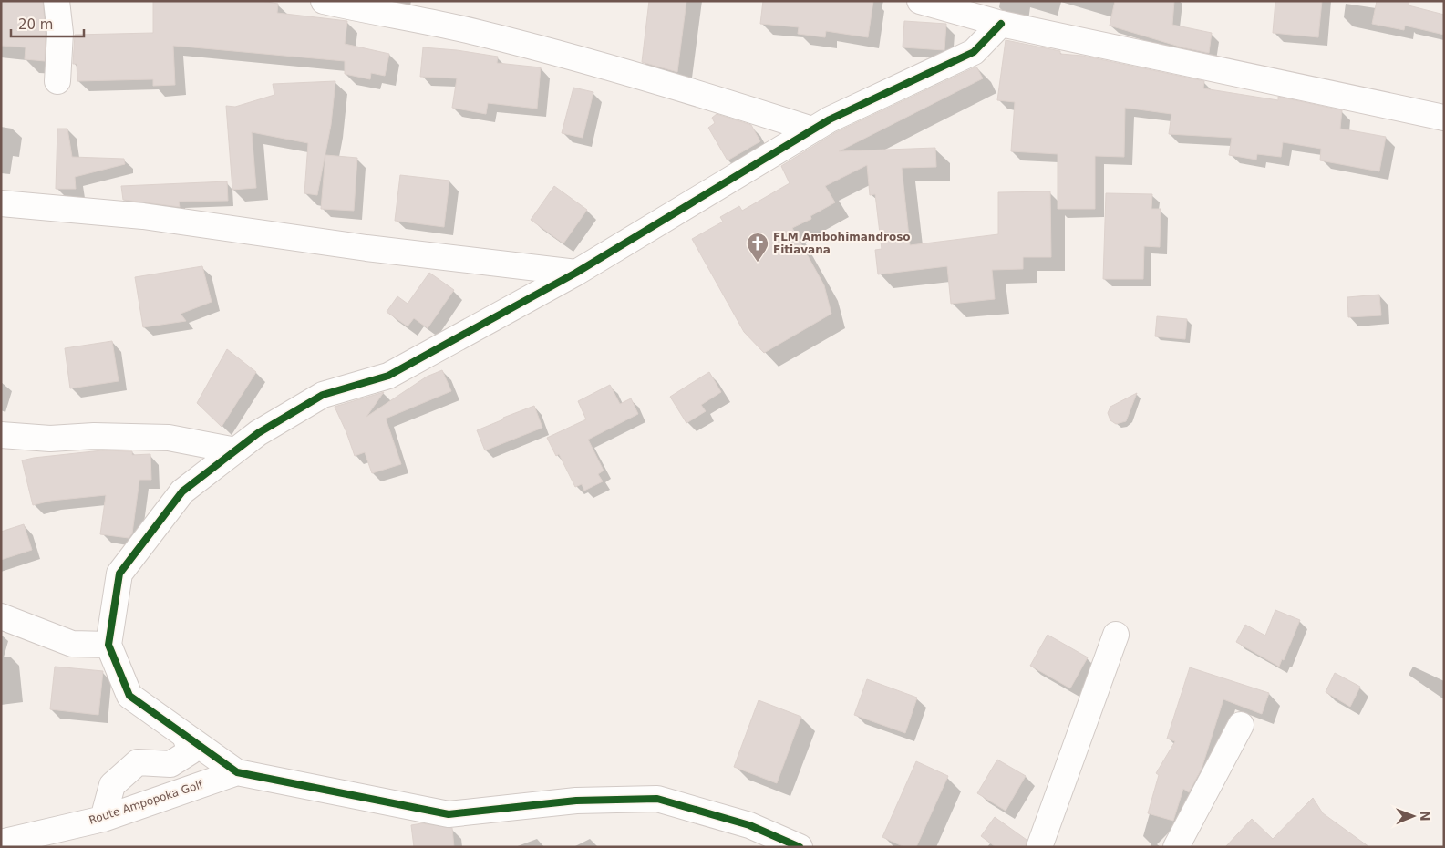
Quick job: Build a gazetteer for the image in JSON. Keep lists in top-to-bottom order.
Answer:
{
  "streets": {
    "street": ["Route Ampopoka Golf"]
  },
  "places": {
    "church": ["FLM Ambohimandroso Fitiavana"]
  },
  "scale_bar": "20 m",
  "north": "right"
}
